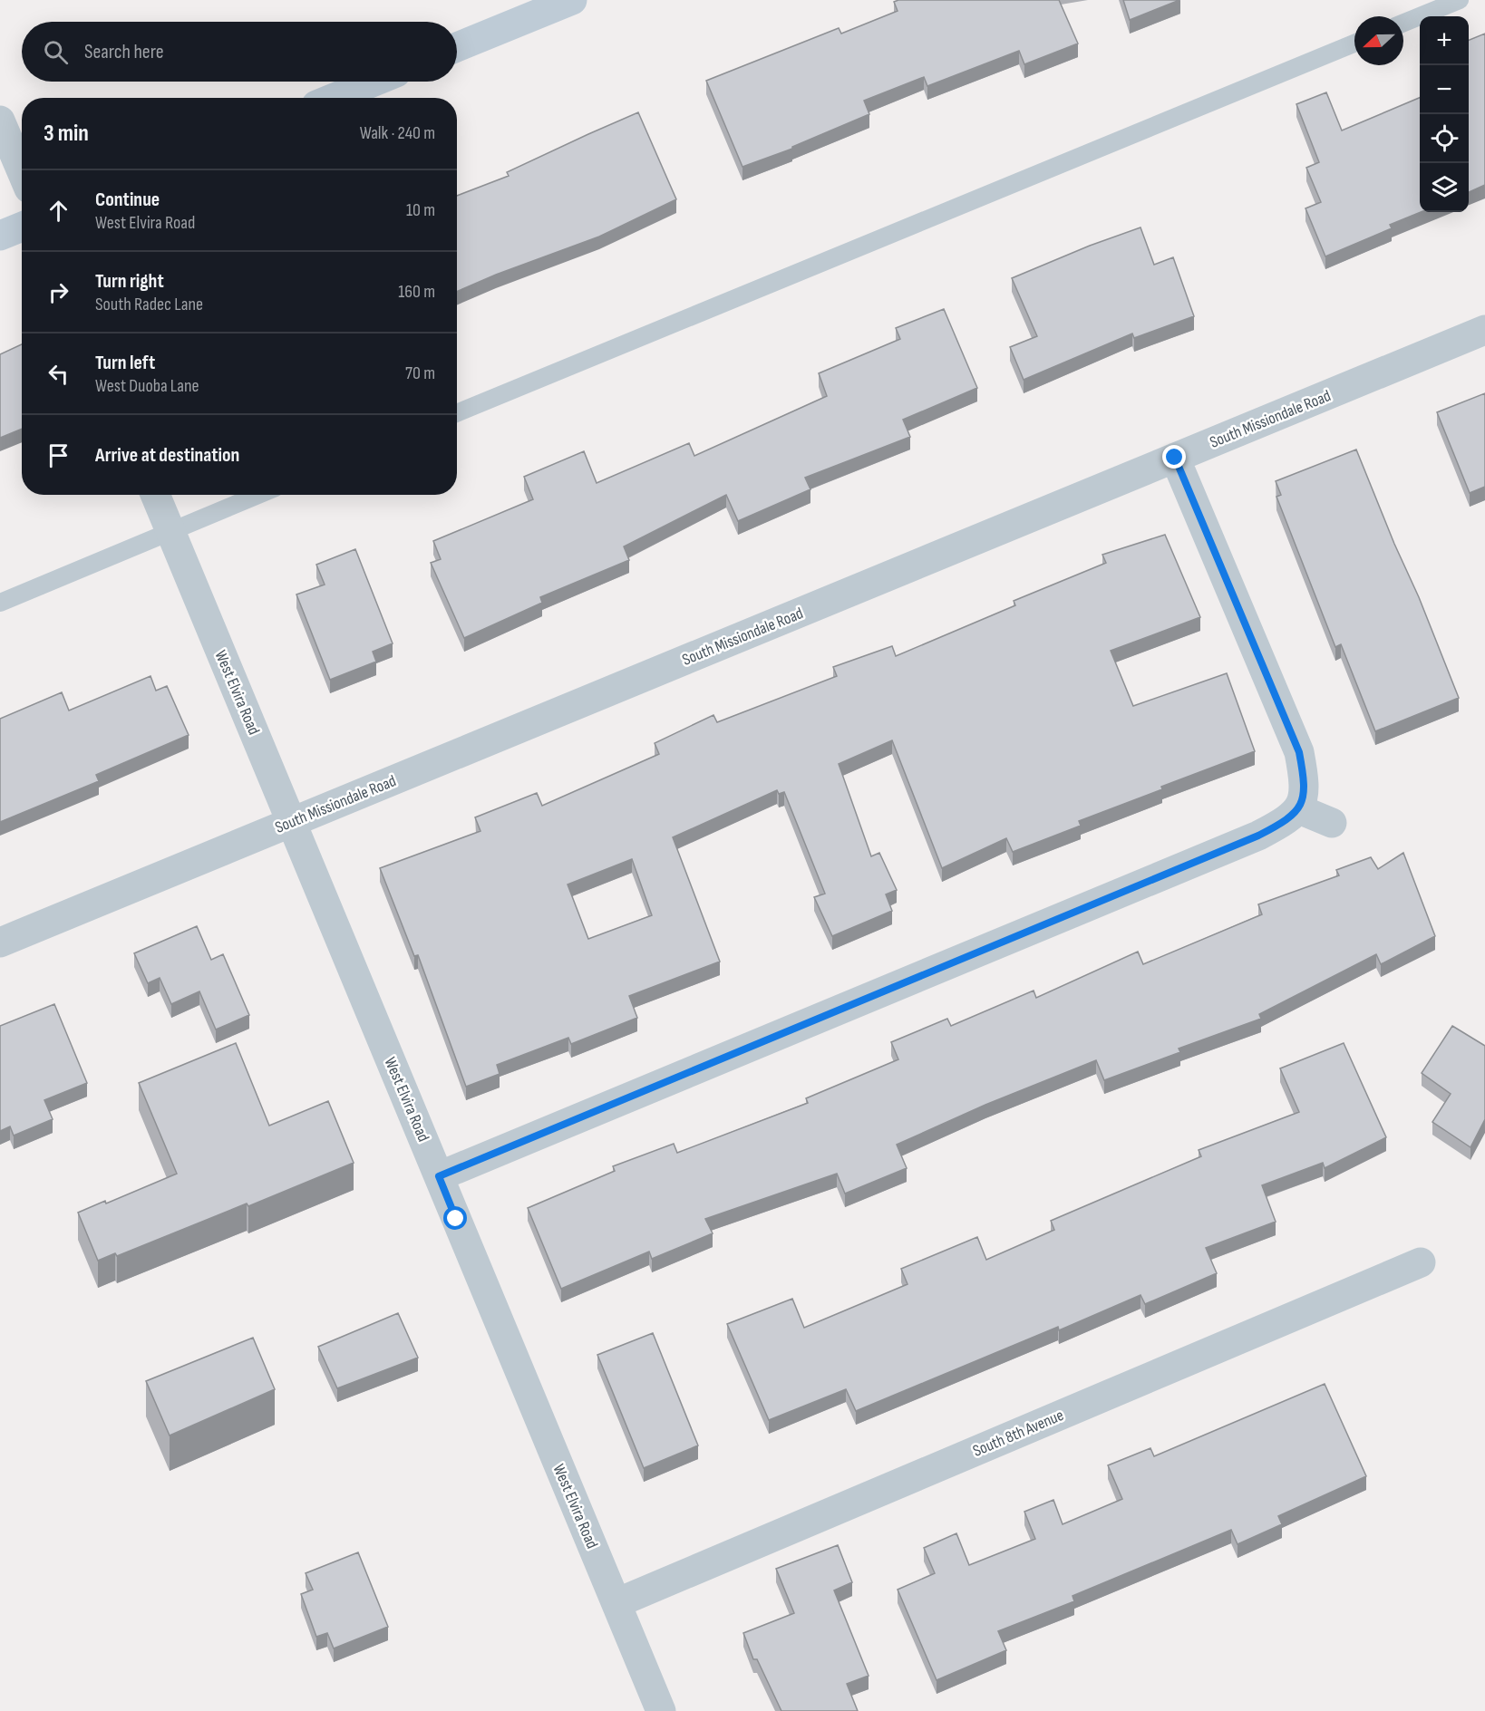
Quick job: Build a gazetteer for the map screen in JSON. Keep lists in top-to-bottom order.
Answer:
{
  "streets": {
    "street": ["South Missiondale Road", "West Elvira Road", "South 8th Avenue"]
  },
  "crossings": [
    ["South Missiondale Road", "West Elvira Road"],
    ["West Elvira Road", "South 8th Avenue"]
  ],
  "north": "left",
  "page": {
    "map_buttons": ["+", "−"],
    "search": "Search here",
    "heading": ["3 min", "Walk · 240 m"],
    "list": [
      ["Continue", "West Elvira Road", "10 m"],
      ["Turn right", "South Radec Lane", "160 m"],
      ["Turn left", "West Duoba Lane", "70 m"],
      "Arrive at destination"
    ]
  }
}
